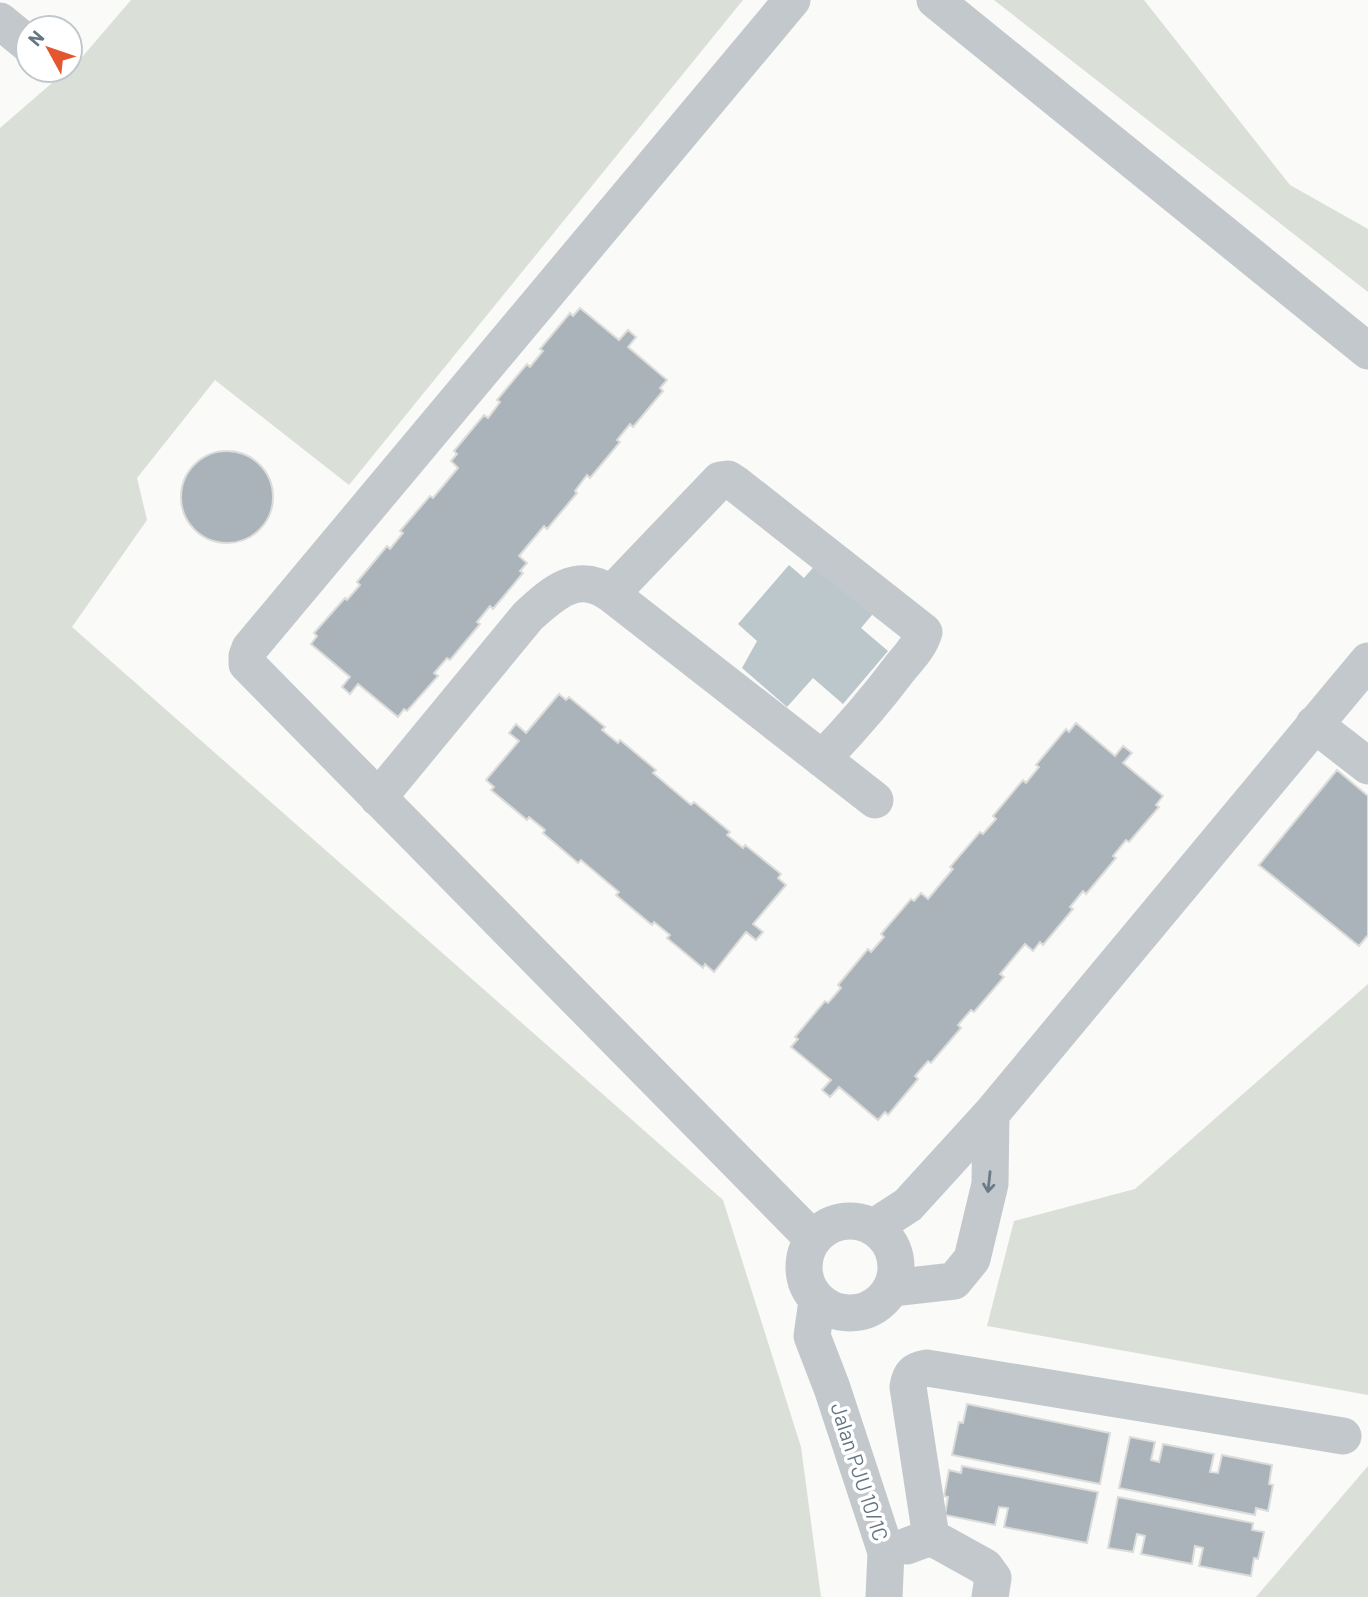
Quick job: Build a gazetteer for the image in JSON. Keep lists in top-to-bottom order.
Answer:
{
  "streets": {
    "street": ["Jalan PJU 10/1C"]
  },
  "north": "top left"
}
